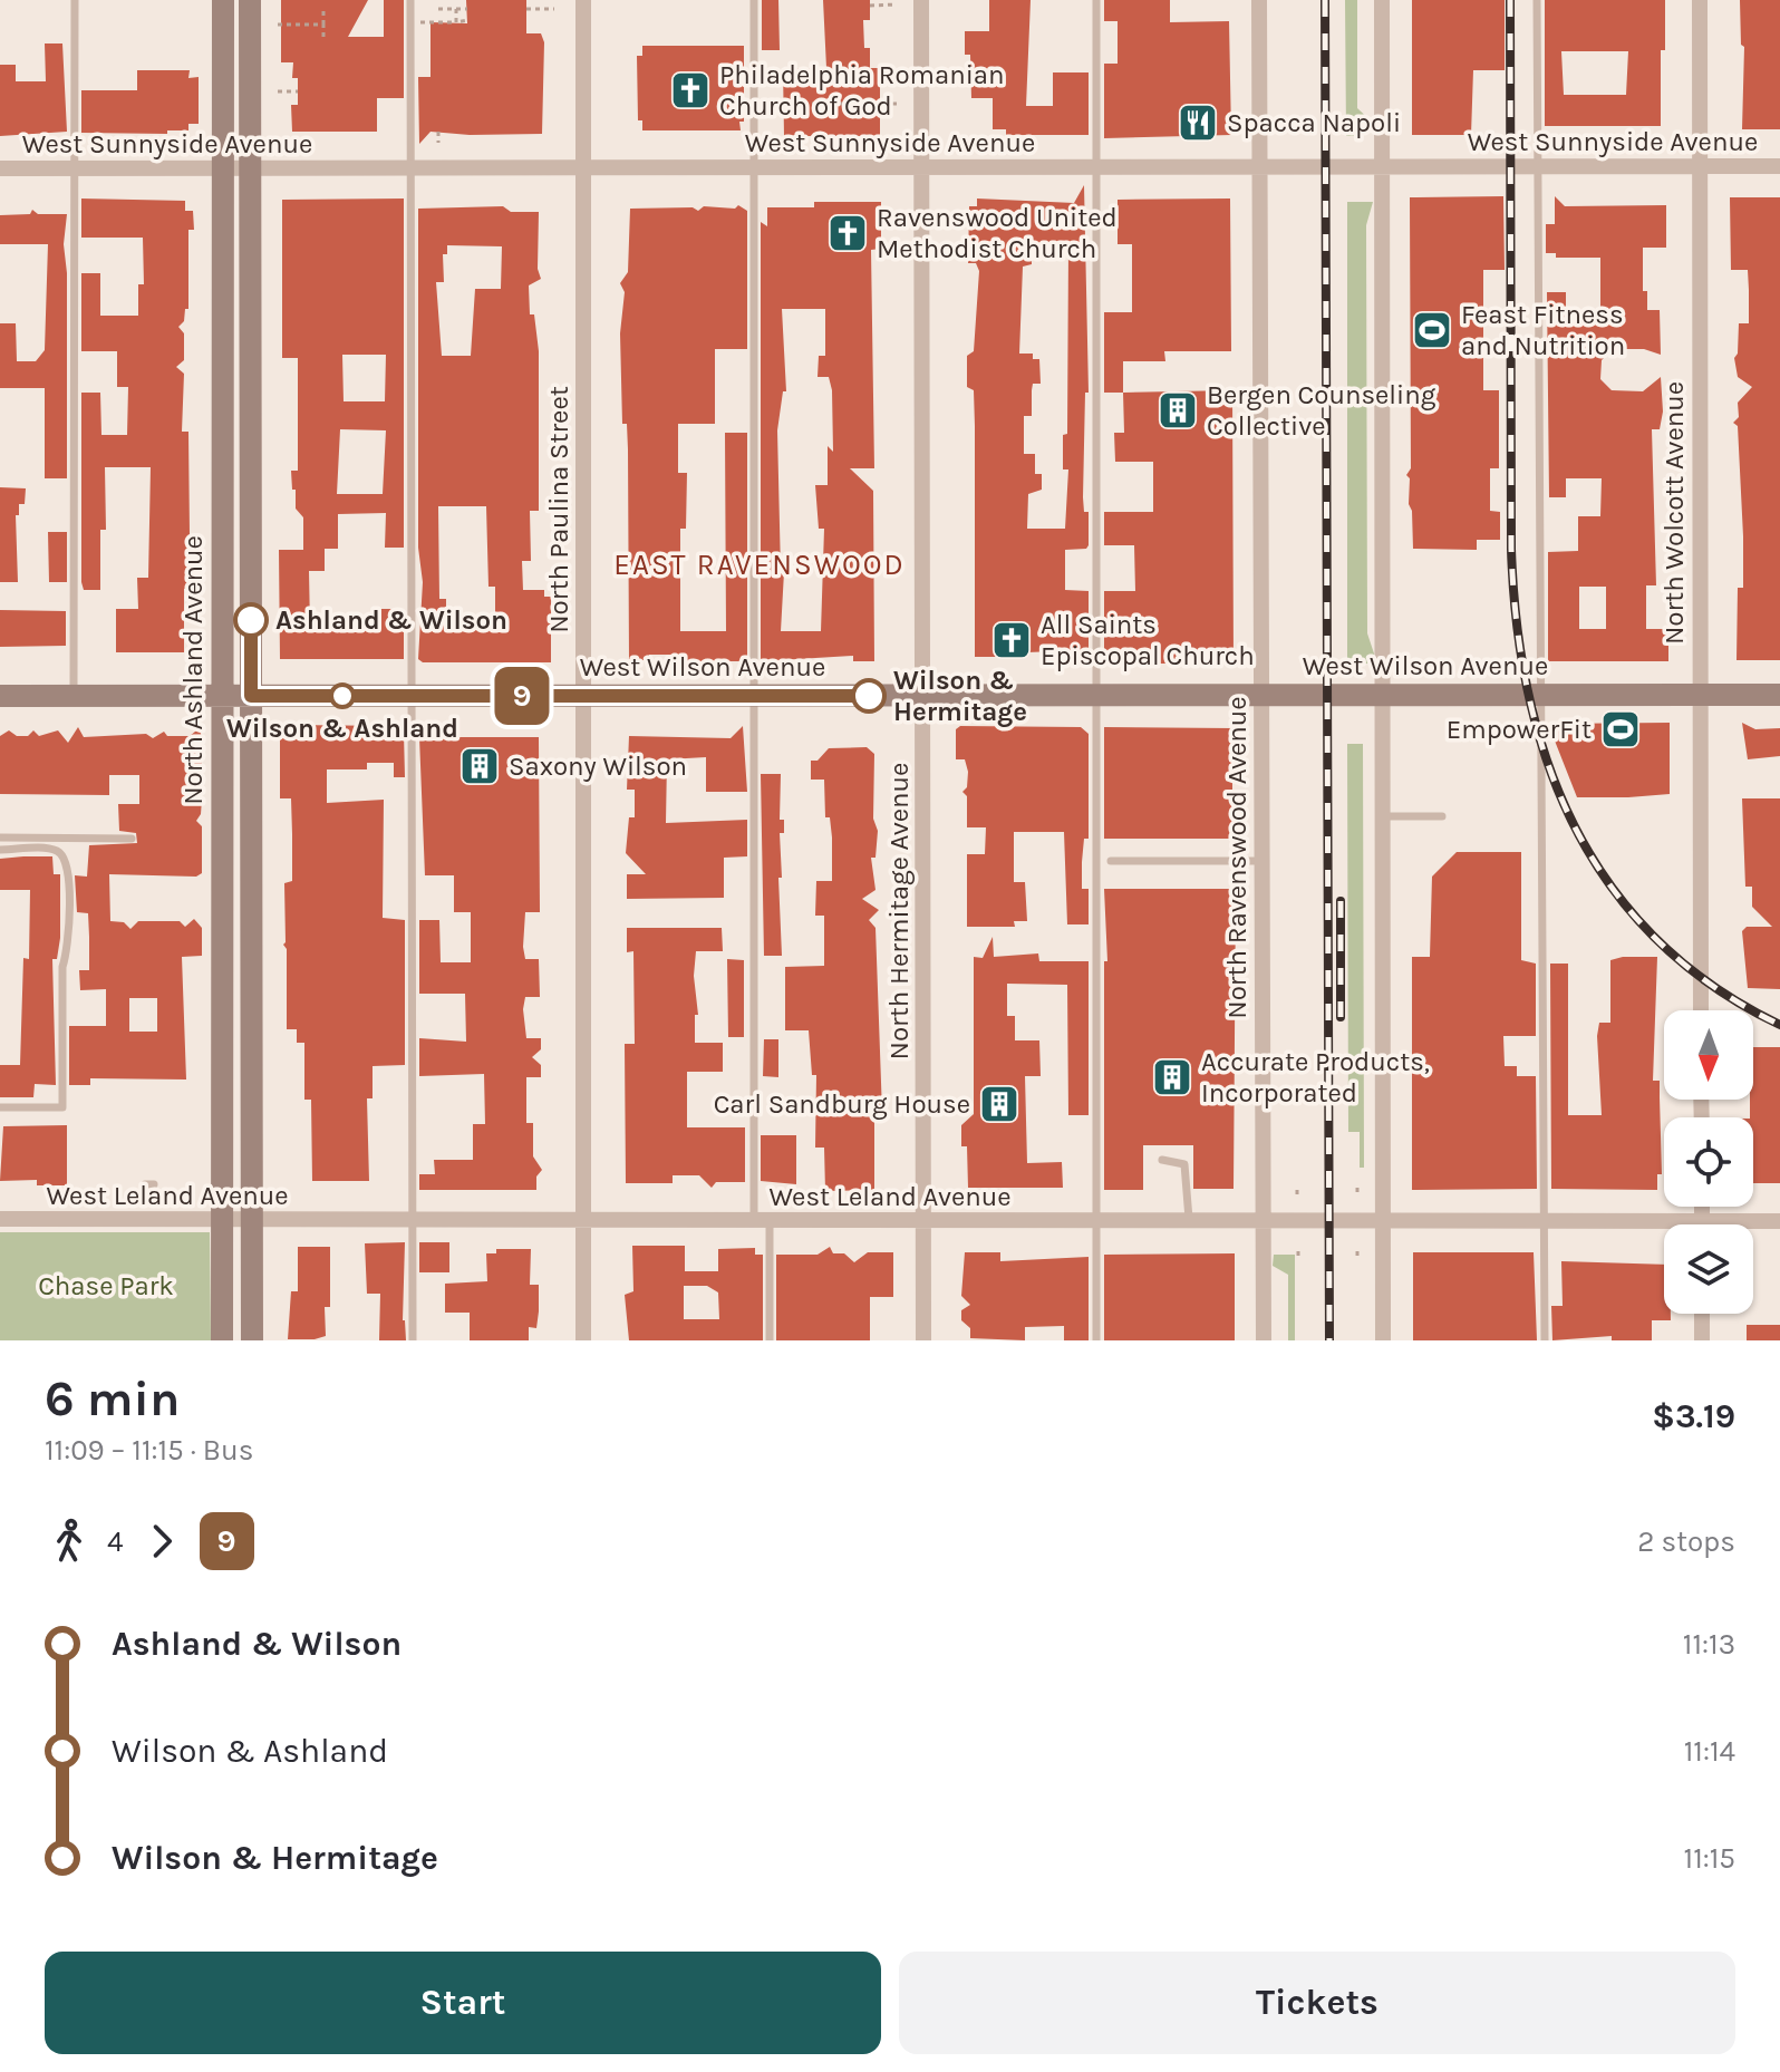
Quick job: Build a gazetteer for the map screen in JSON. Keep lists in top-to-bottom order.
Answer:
{
  "streets": {
    "main road": ["West Wilson Avenue", "North Ashland Avenue"],
    "street": [
      "West Sunnyside Avenue",
      "North Paulina Street",
      "North Wolcott Avenue",
      "North Ravenswood Avenue",
      "North Hermitage Avenue",
      "West Leland Avenue"
    ]
  },
  "crossings": [
    ["West Sunnyside Avenue", "North Paulina Street"],
    ["West Sunnyside Avenue", "North Wolcott Avenue"],
    ["West Sunnyside Avenue", "North Ashland Avenue"],
    ["West Sunnyside Avenue", "North Ravenswood Avenue"],
    ["West Sunnyside Avenue", "North Hermitage Avenue"],
    ["North Paulina Street", "West Wilson Avenue"],
    ["North Paulina Street", "West Leland Avenue"],
    ["North Wolcott Avenue", "West Wilson Avenue"],
    ["West Wilson Avenue", "North Ashland Avenue"],
    ["West Wilson Avenue", "North Ravenswood Avenue"],
    ["West Wilson Avenue", "North Hermitage Avenue"],
    ["North Ashland Avenue", "West Leland Avenue"],
    ["North Ravenswood Avenue", "West Leland Avenue"],
    ["North Hermitage Avenue", "West Leland Avenue"]
  ],
  "districts": ["EAST RAVENSWOOD"],
  "parks": ["Chase Park"],
  "places": {
    "church": ["Philadelphia Romanian Church of God", "Ravenswood United Methodist Church", "All Saints Episcopal Church"],
    "restaurant": ["Spacca Napoli"],
    "sports": ["Feast Fitness and Nutrition", "EmpowerFit"],
    "building": [
      "Bergen Counseling Collective",
      "Saxony Wilson",
      "Accurate Products, Incorporated",
      "Carl Sandburg House"
    ],
    "other": ["Ashland & Wilson", "Wilson & Ashland", "Wilson & Hermitage"]
  },
  "lines": ["bus line 9"],
  "north": "bottom",
  "page": {
    "on_map": "9",
    "heading": ["6 min", "11:09 – 11:15 · Bus", "$3.19"],
    "legs": ["4", "9", "2 stops"],
    "list": [
      {
        "name": "Ashland & Wilson",
        "value": "11:13"
      },
      {
        "name": "Wilson & Ashland",
        "value": "11:14"
      },
      {
        "name": "Wilson & Hermitage",
        "value": "11:15"
      }
    ],
    "buttons": ["Start", "Tickets"]
  }
}
